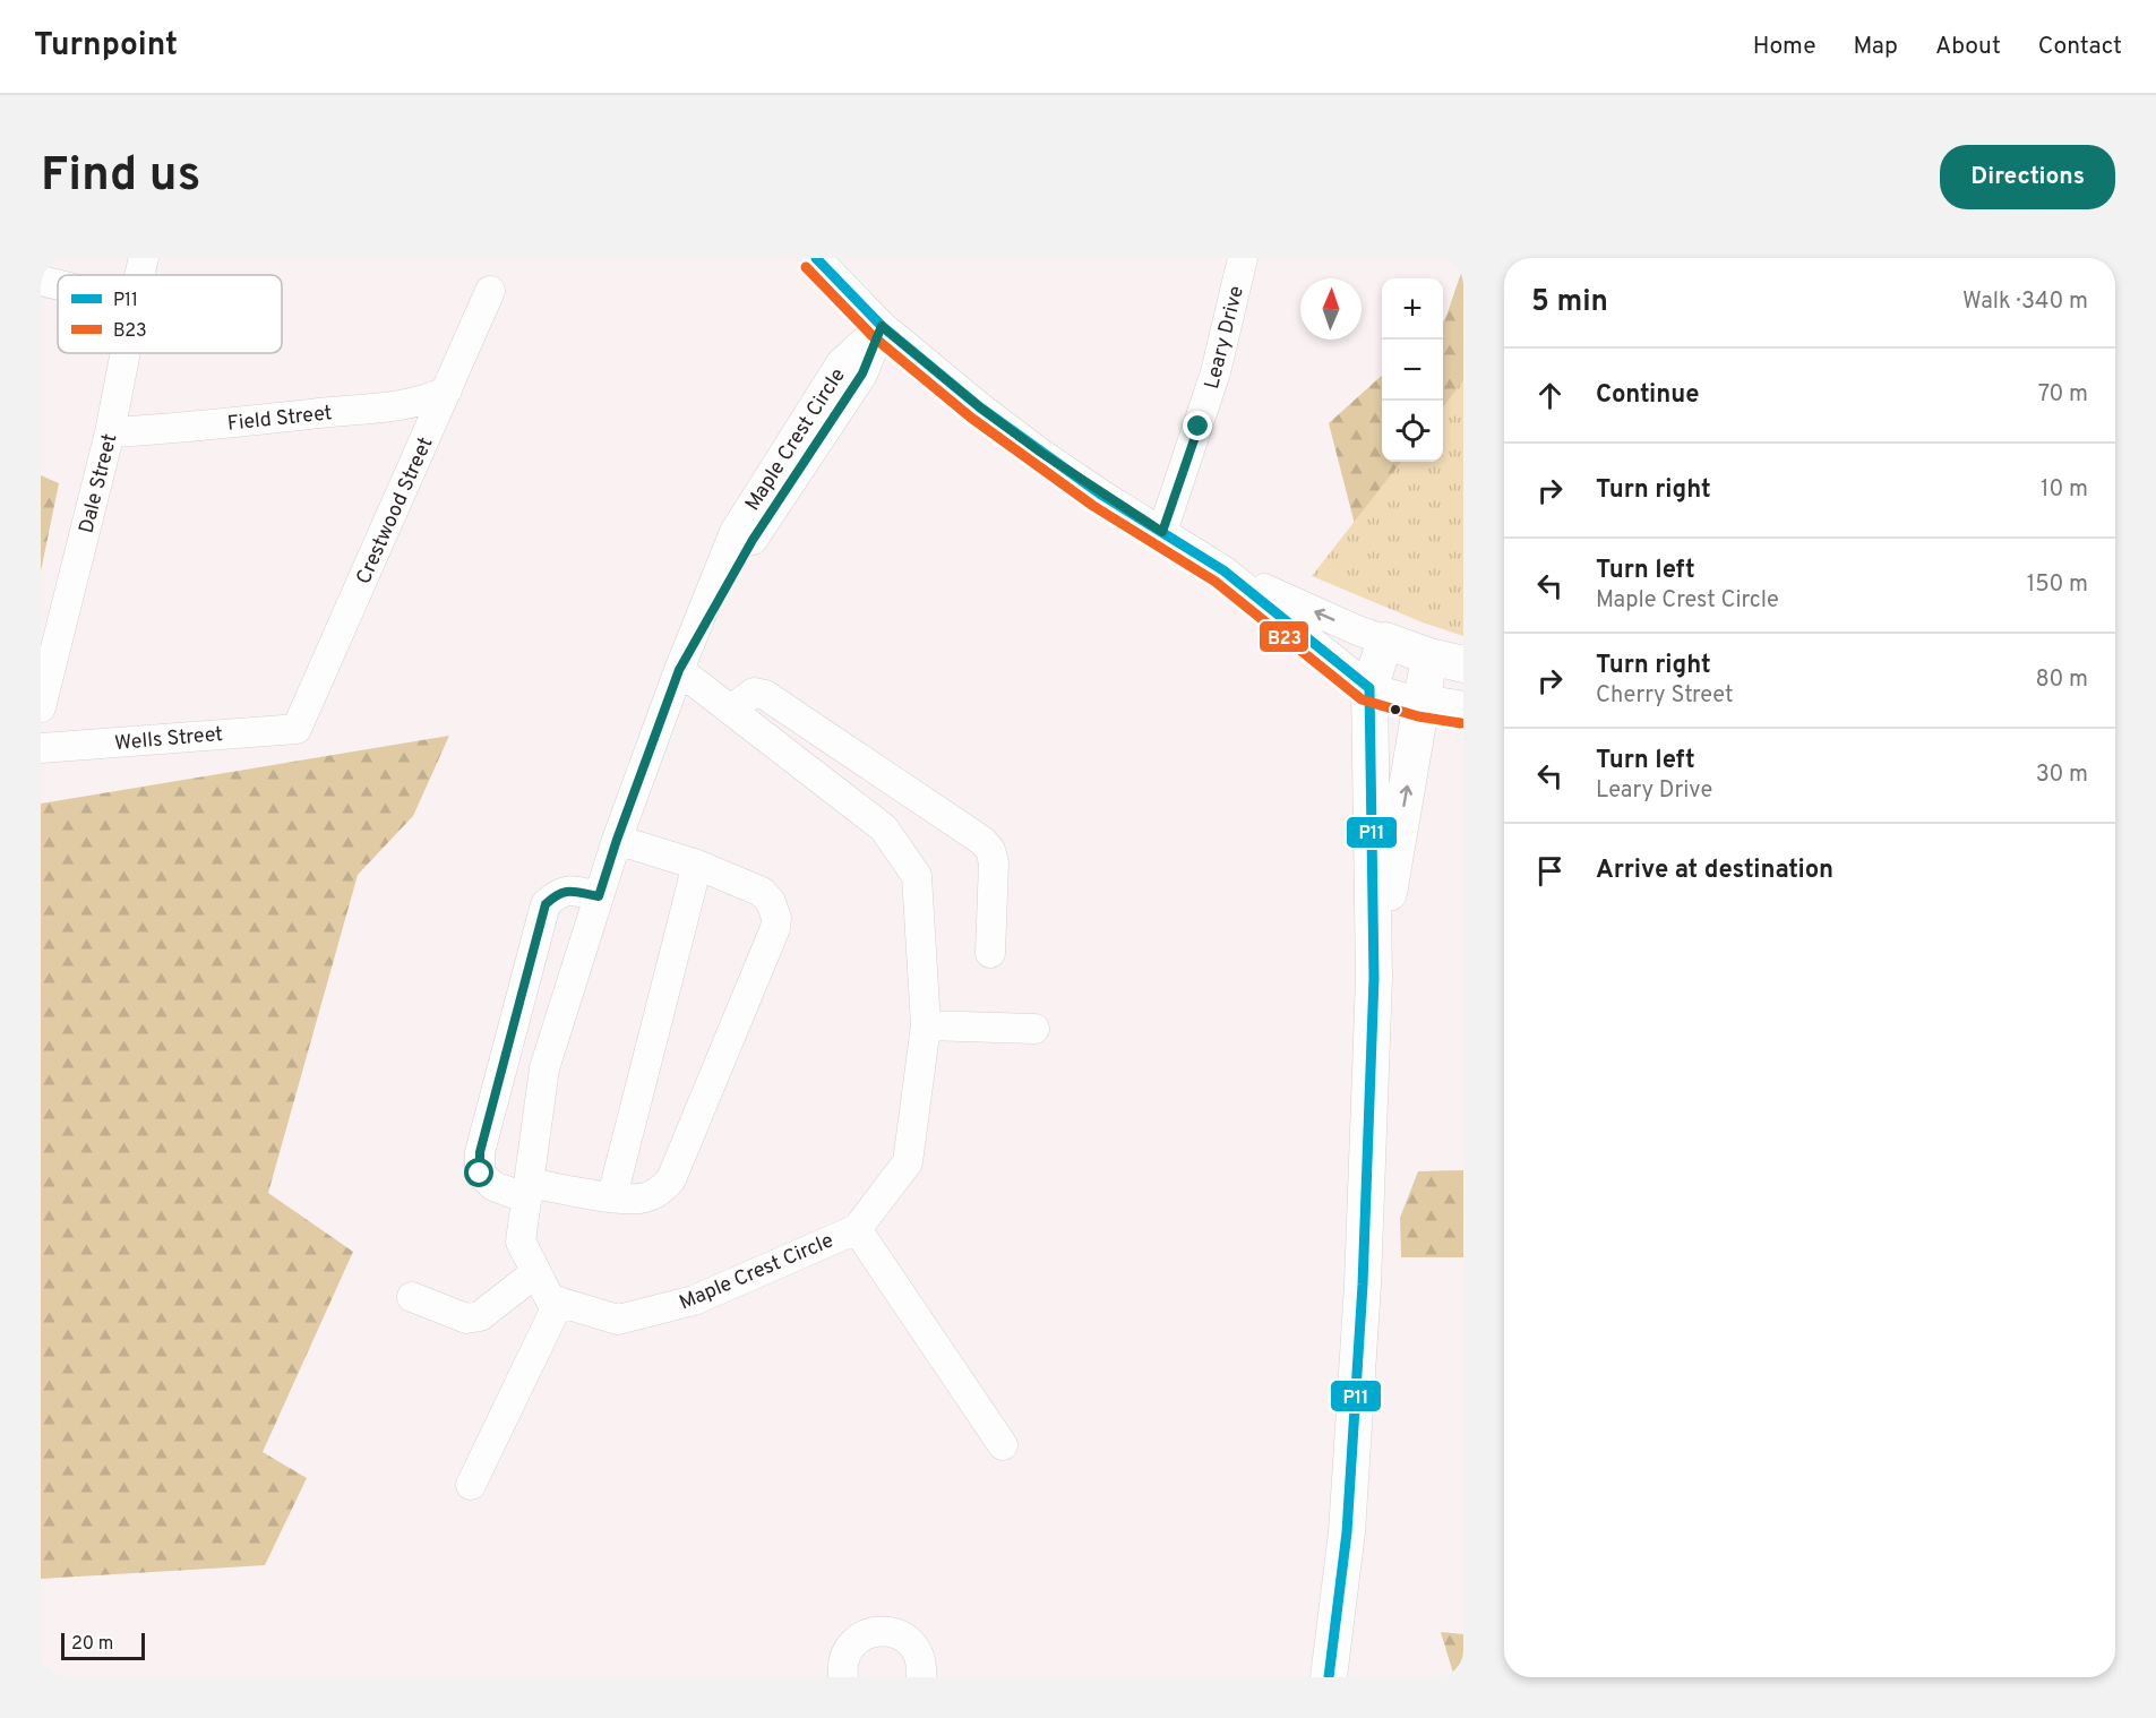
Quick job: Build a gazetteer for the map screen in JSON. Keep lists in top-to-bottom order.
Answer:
{
  "streets": {
    "street": [
      "Leary Drive",
      "Field Street",
      "Maple Crest Circle",
      "Dale Street",
      "Crestwood Street",
      "Wells Street"
    ]
  },
  "crossings": [
    ["Field Street", "Dale Street"],
    ["Field Street", "Crestwood Street"],
    ["Crestwood Street", "Wells Street"]
  ],
  "lines": ["transit line P11", "transit line B23"],
  "legend": ["P11", "B23"],
  "scale_bar": "20 m",
  "north": "top",
  "page": {
    "header": "Turnpoint",
    "nav": [
      "Home",
      "Map",
      "About",
      "Contact"
    ],
    "buttons": "Directions",
    "title": "Find us",
    "heading": ["5 min", "Walk · 340 m"],
    "map_buttons": ["+", "−"],
    "list": [
      ["Continue", "70 m"],
      ["Turn right", "10 m"],
      ["Turn left", "Maple Crest Circle", "150 m"],
      ["Turn right", "Cherry Street", "80 m"],
      ["Turn left", "Leary Drive", "30 m"],
      "Arrive at destination"
    ],
    "scale": "20 m"
  }
}
